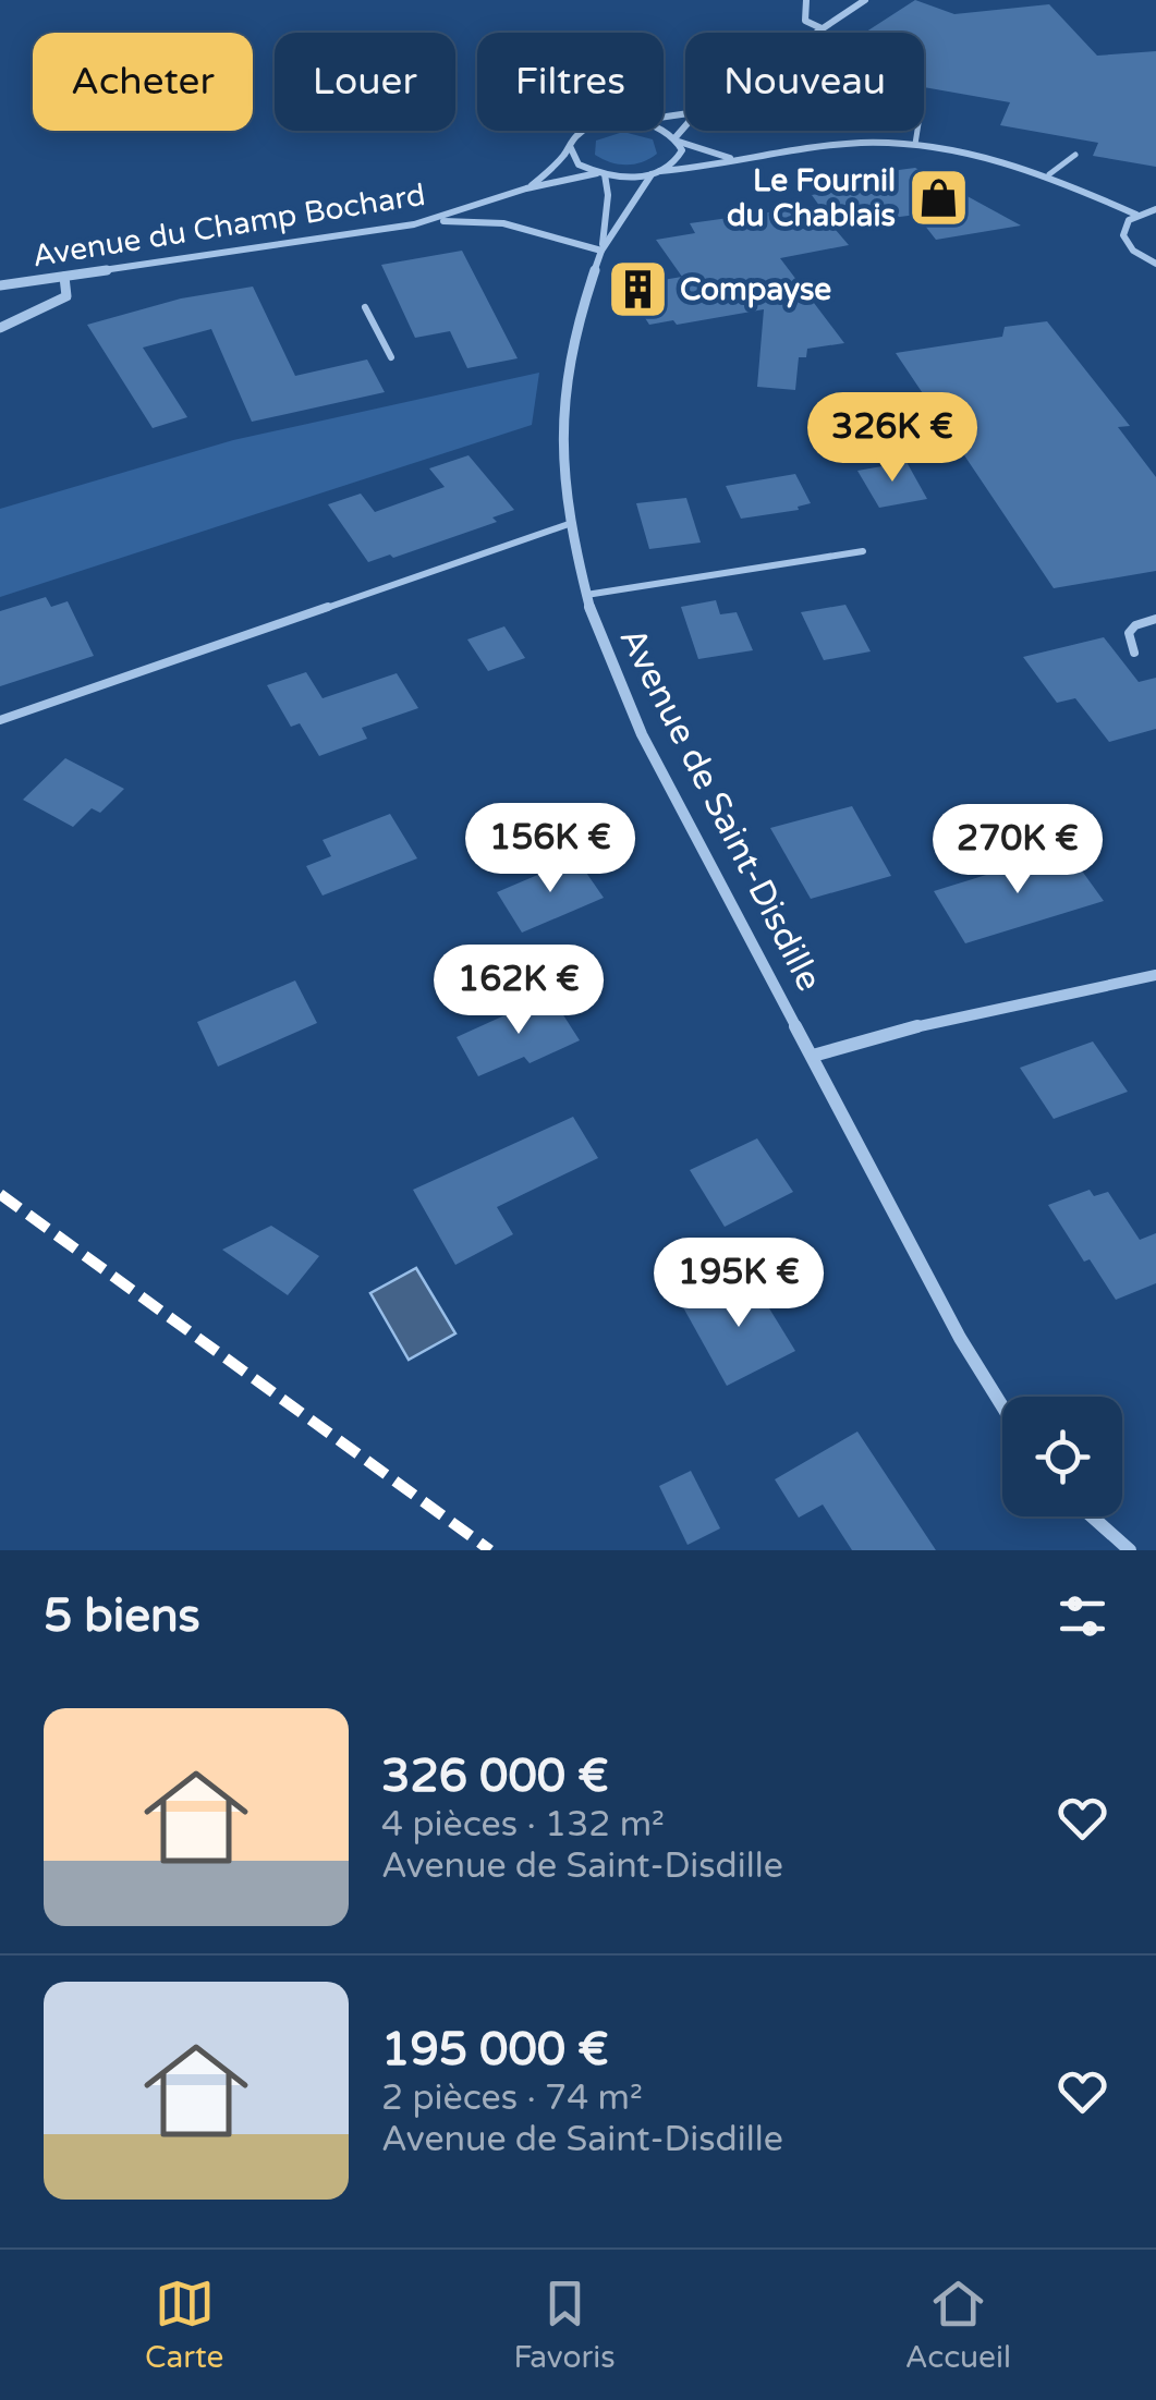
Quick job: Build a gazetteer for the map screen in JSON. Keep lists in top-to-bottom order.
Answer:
{
  "streets": {
    "street": ["Avenue du Champ Bochard", "Avenue de Saint-Disdille"]
  },
  "crossings": [
    ["Avenue du Champ Bochard", "Avenue de Saint-Disdille"]
  ],
  "places": {
    "shop": ["Le Fournil du Chablais"],
    "building": ["Compayse"]
  },
  "page": {
    "chip": [
      "Acheter",
      "Louer",
      "Filtres",
      "Nouveau"
    ],
    "price": [
      "326K €",
      "156K €",
      "270K €",
      "162K €",
      "195K €"
    ],
    "heading": "5 biens",
    "list": [
      {
        "name": "326 000 €",
        "note": "4 pièces · 132 m² · Avenue de Saint-Disdille"
      },
      {
        "name": "195 000 €",
        "note": "2 pièces · 74 m² · Avenue de Saint-Disdille"
      }
    ],
    "tabs": ["Carte", "Favoris", "Accueil"]
  }
}
